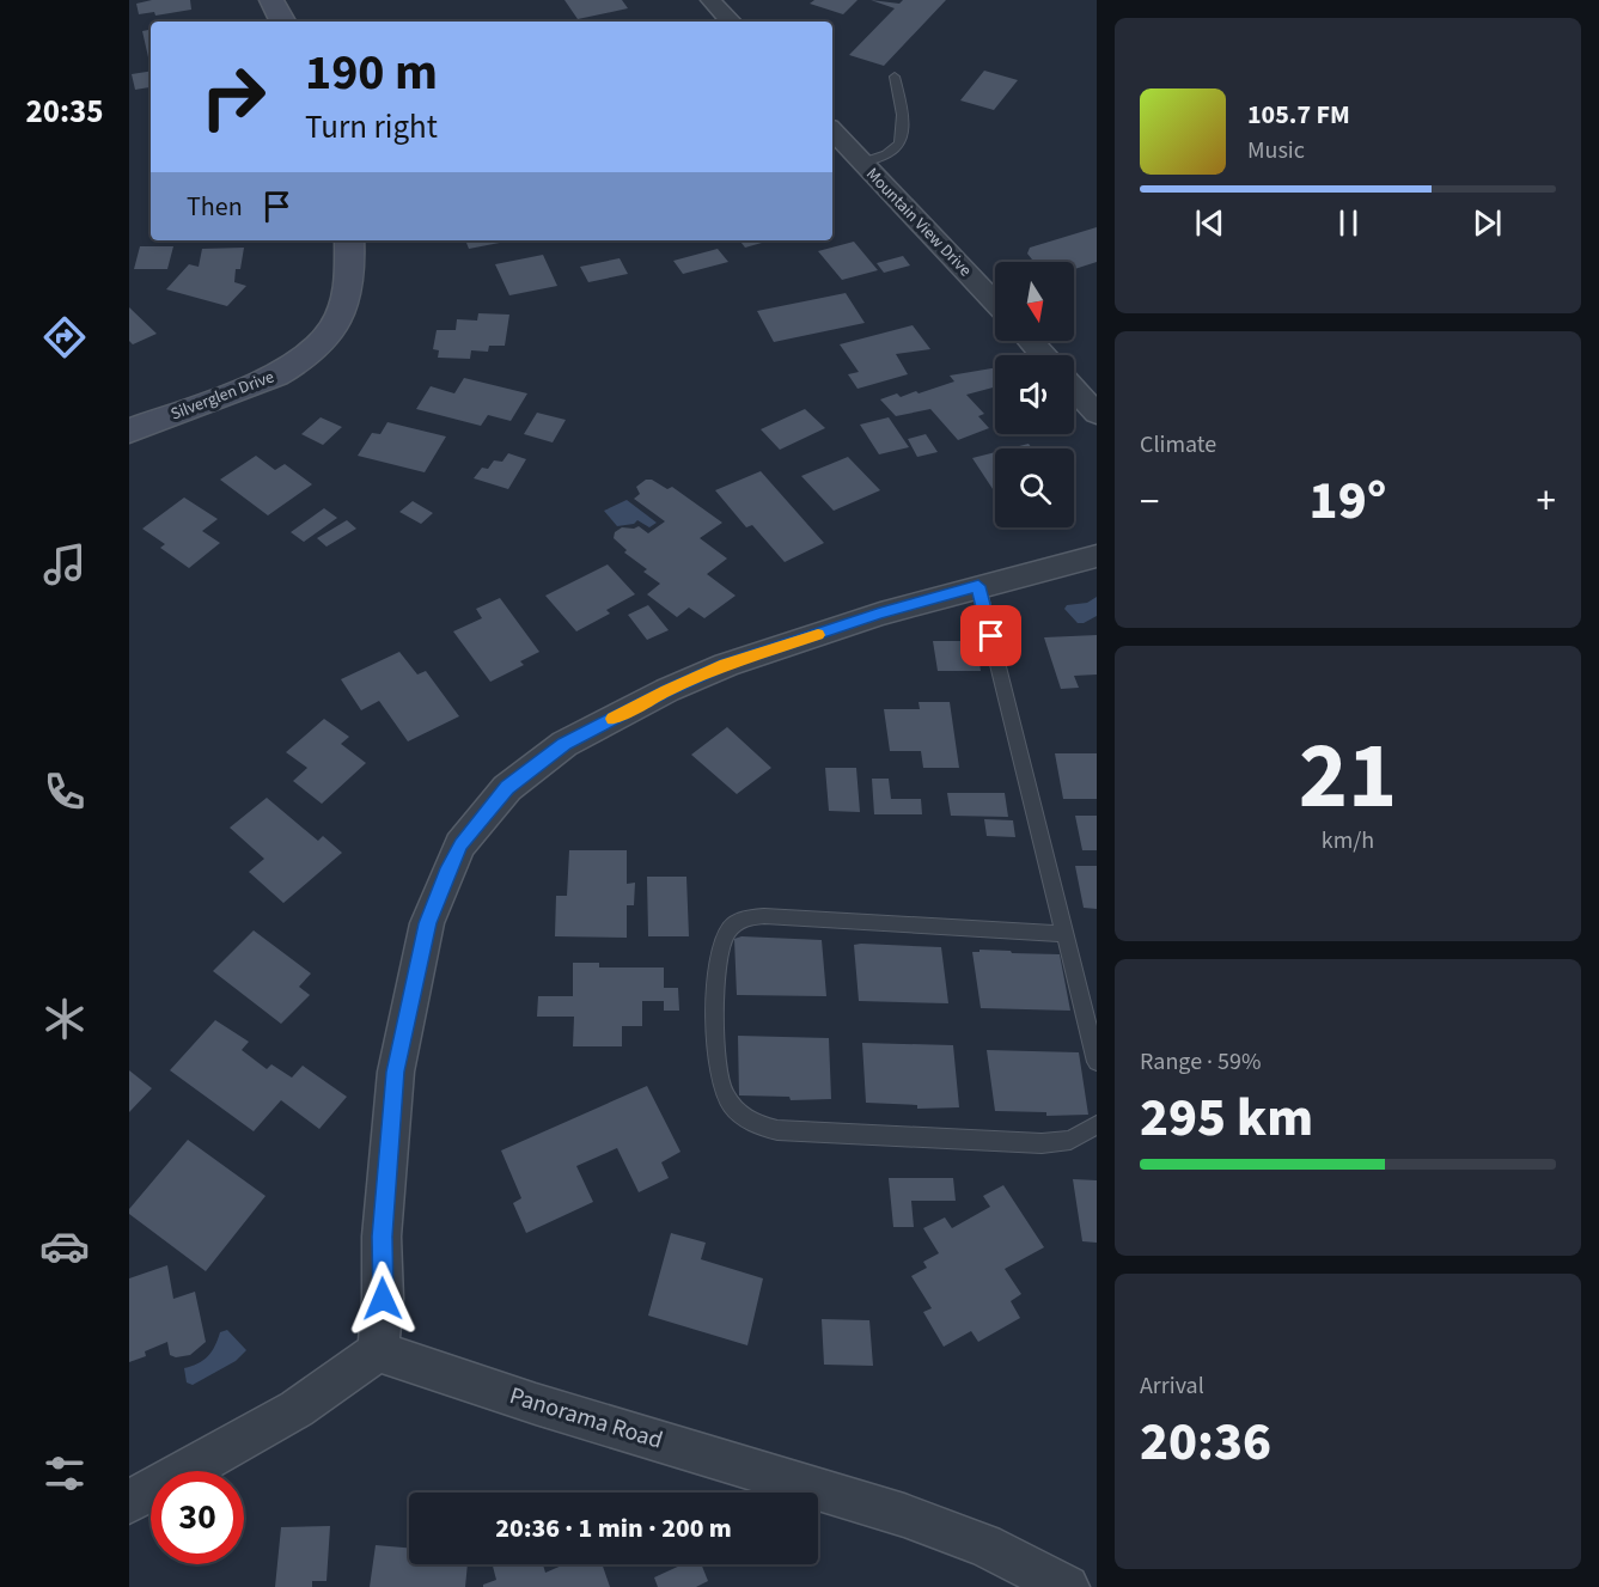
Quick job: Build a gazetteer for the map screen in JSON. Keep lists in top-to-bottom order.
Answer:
{
  "streets": {
    "street": ["Mountain View Drive", "Silverglen Drive", "Panorama Road"]
  },
  "north": "bottom",
  "page": {
    "tabs": "20:35",
    "turn": ["190 m", "Turn right"],
    "song": ["105.7 FM", "Music"],
    "then": "Then",
    "tile": [
      "Climate",
      ["21", "km/h"],
      ["Range · 59%", "295 km"],
      ["Arrival", "20:36"]
    ],
    "heat": ["−", "19°", "+"],
    "limit": "30",
    "trip": "20:36 · 1 min · 200 m"
  }
}
